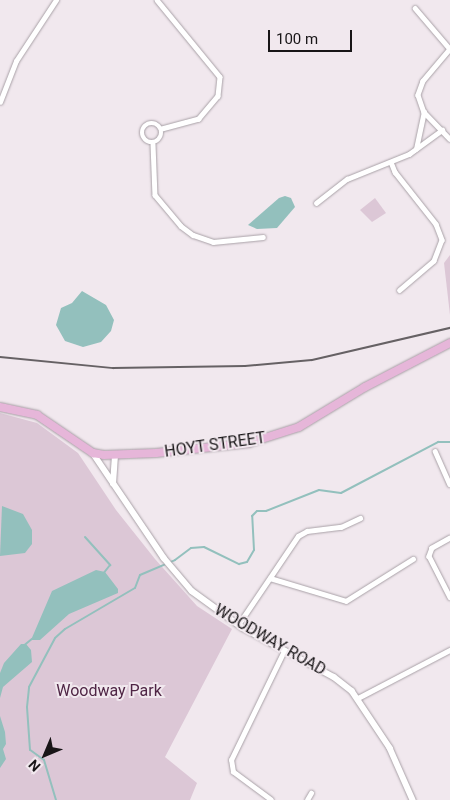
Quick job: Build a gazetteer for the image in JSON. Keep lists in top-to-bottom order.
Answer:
{
  "streets": {
    "main road": ["HOYT STREET"],
    "street": ["WOODWAY ROAD"]
  },
  "crossings": [
    ["HOYT STREET", "WOODWAY ROAD"]
  ],
  "parks": ["Woodway Park"],
  "scale_bar": "100 m",
  "north": "bottom left"
}
